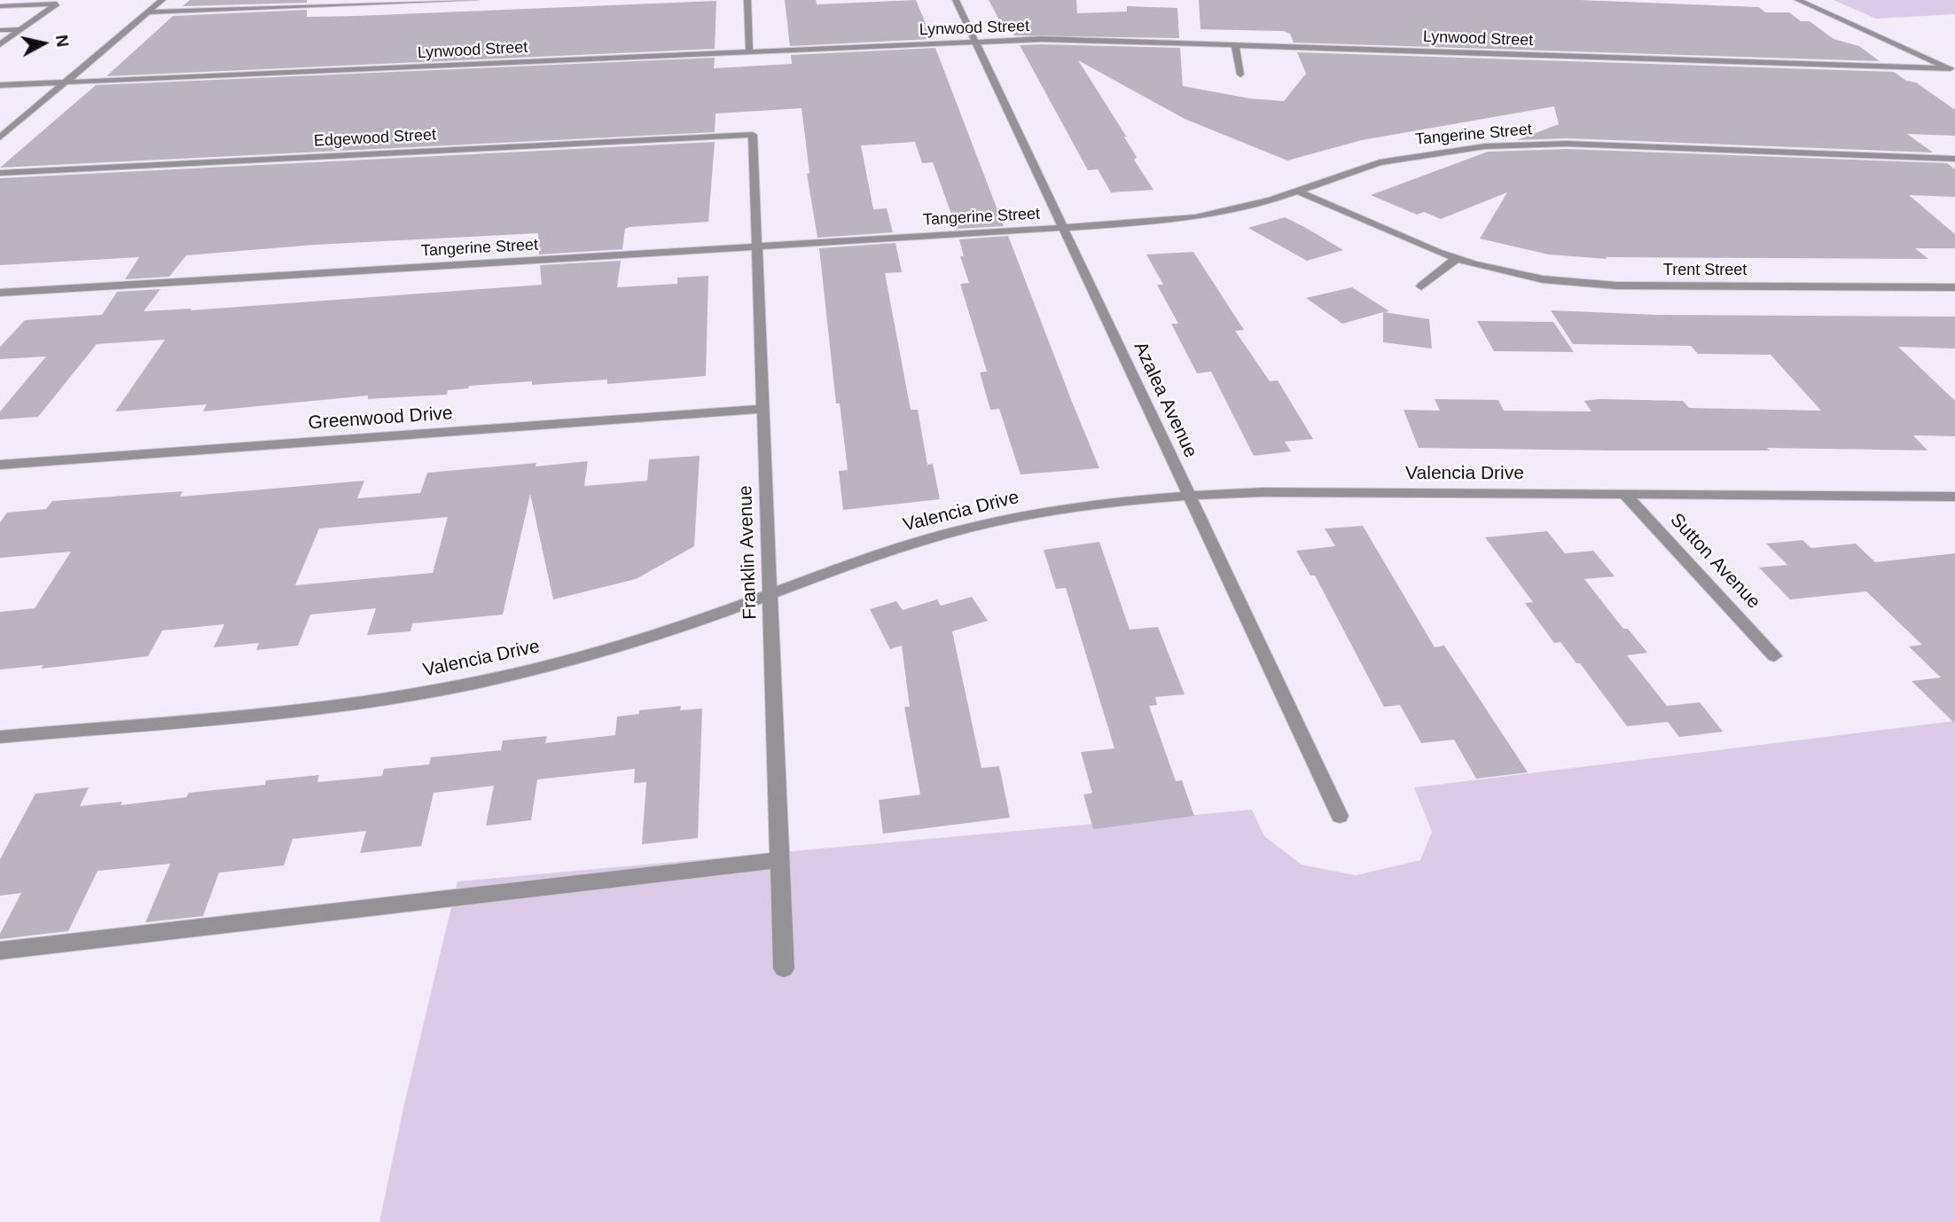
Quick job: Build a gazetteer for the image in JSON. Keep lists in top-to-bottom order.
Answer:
{
  "streets": {
    "street": [
      "Lynwood Street",
      "Tangerine Street",
      "Edgewood Street",
      "Trent Street",
      "Azalea Avenue",
      "Greenwood Drive",
      "Valencia Drive",
      "Franklin Avenue",
      "Sutton Avenue"
    ]
  },
  "crossings": [
    ["Lynwood Street", "Azalea Avenue"],
    ["Tangerine Street", "Trent Street"],
    ["Tangerine Street", "Azalea Avenue"],
    ["Tangerine Street", "Franklin Avenue"],
    ["Edgewood Street", "Franklin Avenue"],
    ["Azalea Avenue", "Valencia Drive"],
    ["Greenwood Drive", "Franklin Avenue"],
    ["Valencia Drive", "Franklin Avenue"],
    ["Valencia Drive", "Sutton Avenue"]
  ],
  "north": "right"
}
